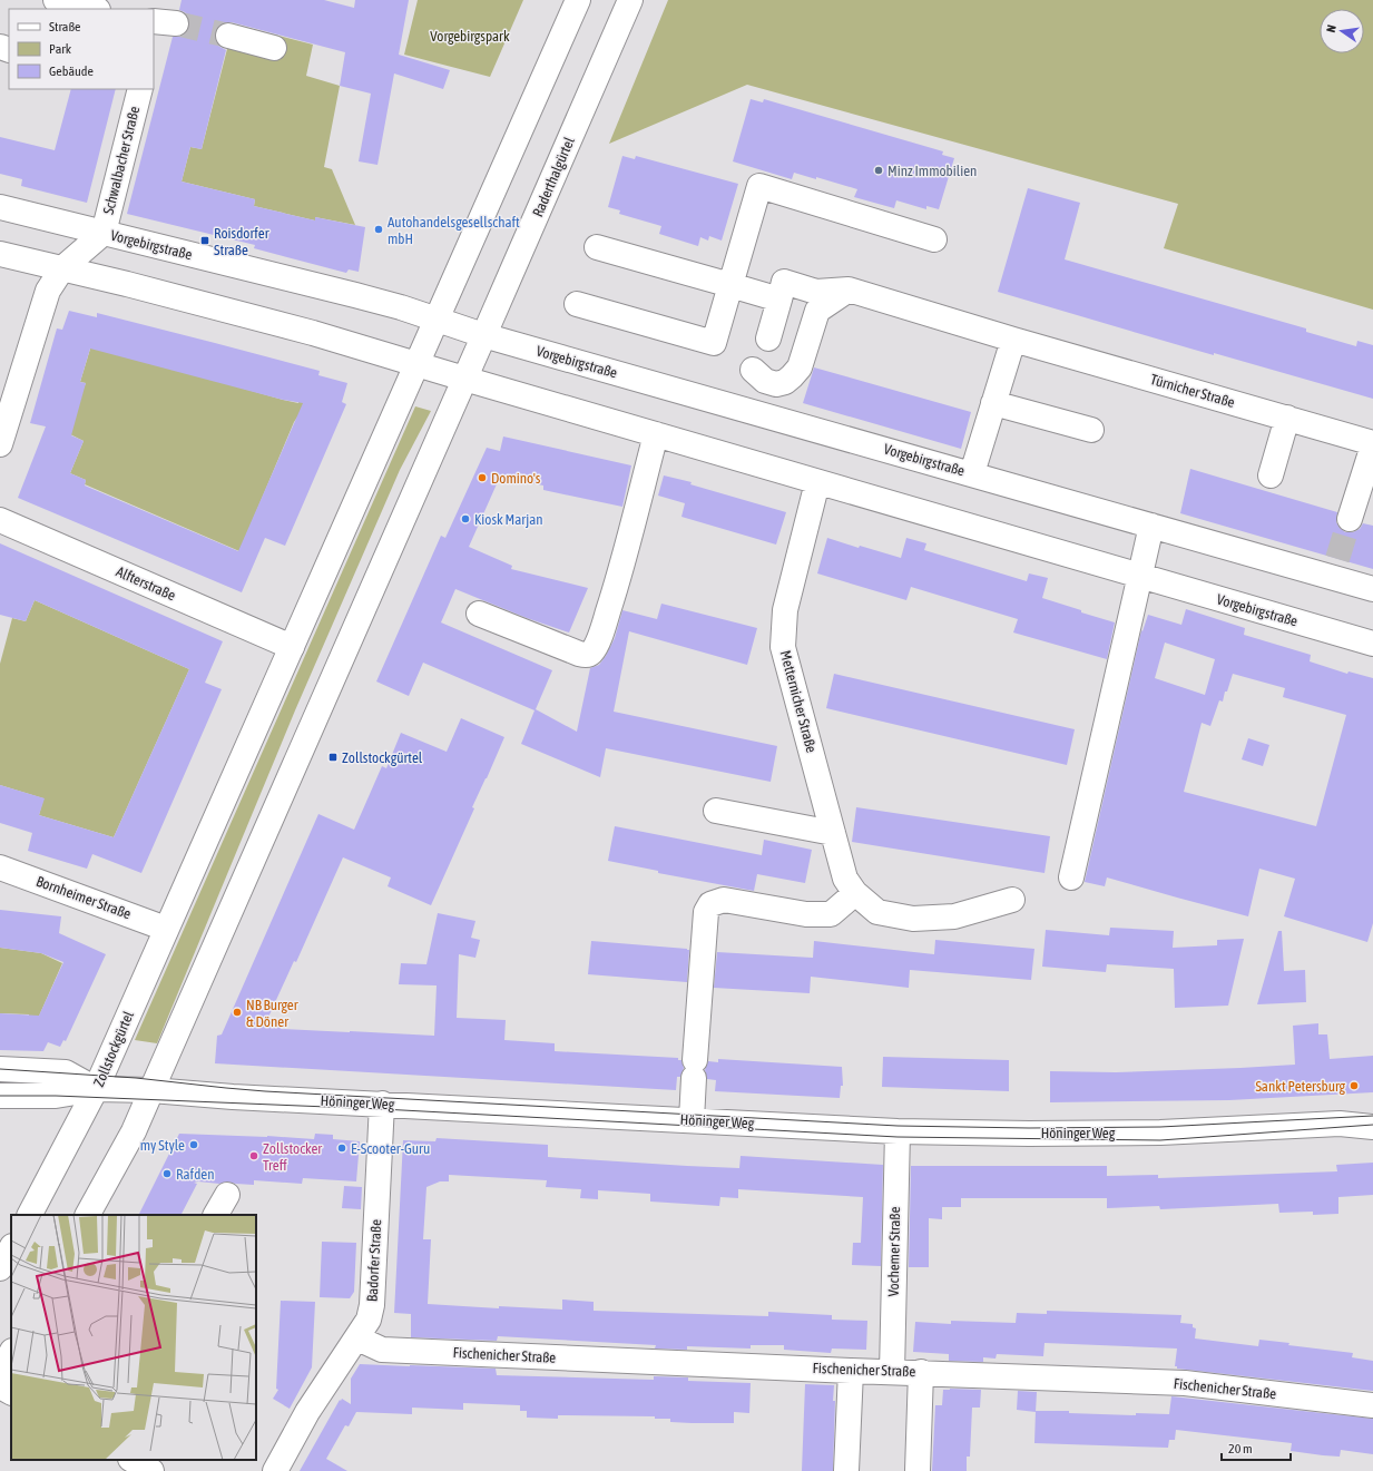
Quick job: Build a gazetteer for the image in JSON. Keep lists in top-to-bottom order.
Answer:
{
  "streets": {
    "street": [
      "Schwalbacher Straße",
      "Raderthalgürtel",
      "Vorgebirgstraße",
      "Türnicher Straße",
      "Alfterstraße",
      "Metternicher Straße",
      "Bornheimer Straße",
      "Zollstockgürtel",
      "Höninger Weg",
      "Vochemer Straße",
      "Badorfer Straße",
      "Fischenicher Straße"
    ]
  },
  "crossings": [
    ["Schwalbacher Straße", "Vorgebirgstraße"],
    ["Raderthalgürtel", "Vorgebirgstraße"],
    ["Vorgebirgstraße", "Metternicher Straße"],
    ["Vorgebirgstraße", "Zollstockgürtel"],
    ["Alfterstraße", "Zollstockgürtel"],
    ["Bornheimer Straße", "Zollstockgürtel"],
    ["Zollstockgürtel", "Höninger Weg"],
    ["Höninger Weg", "Vochemer Straße"],
    ["Höninger Weg", "Badorfer Straße"],
    ["Vochemer Straße", "Fischenicher Straße"],
    ["Badorfer Straße", "Fischenicher Straße"]
  ],
  "parks": ["Vorgebirgspark"],
  "places": {
    "other": [
      "Minz Immobilien",
      "Autohandelsgesellschaft mbH",
      "Domino's",
      "Kiosk Marjan",
      "NB Burger & Döner",
      "Sankt Petersburg",
      "my Style",
      "E-Scooter-Guru",
      "Zollstocker Treff",
      "Rafden"
    ],
    "transit": ["Roisdorfer Straße", "Zollstockgürtel"]
  },
  "legend": ["Straße", "Park", "Gebäude"],
  "scale_bar": "20 m",
  "north": "left"
}
